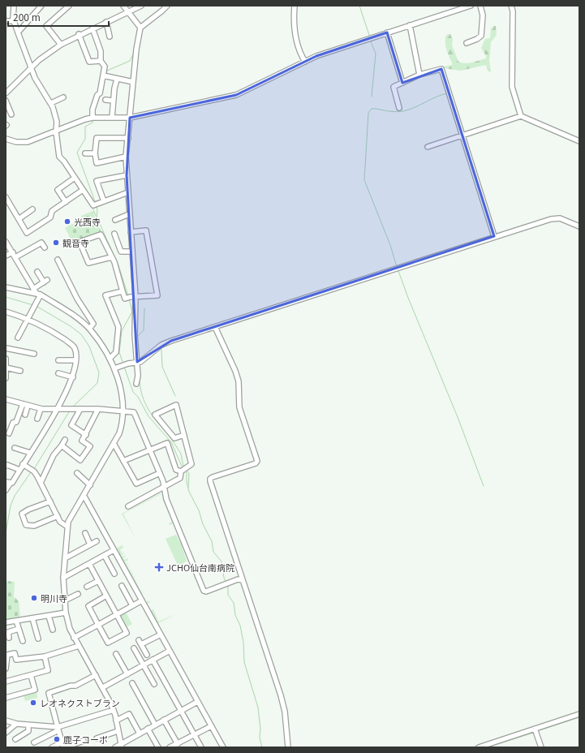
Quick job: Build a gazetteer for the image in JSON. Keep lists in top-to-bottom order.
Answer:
{
  "places": {
    "other": [
      "光西寺",
      "観音寺",
      "明川寺",
      "レオネクストブラン",
      "鹿子コーポ"
    ],
    "health": ["JCHO仙台南病院"]
  },
  "scale_bar": "200 m"
}
